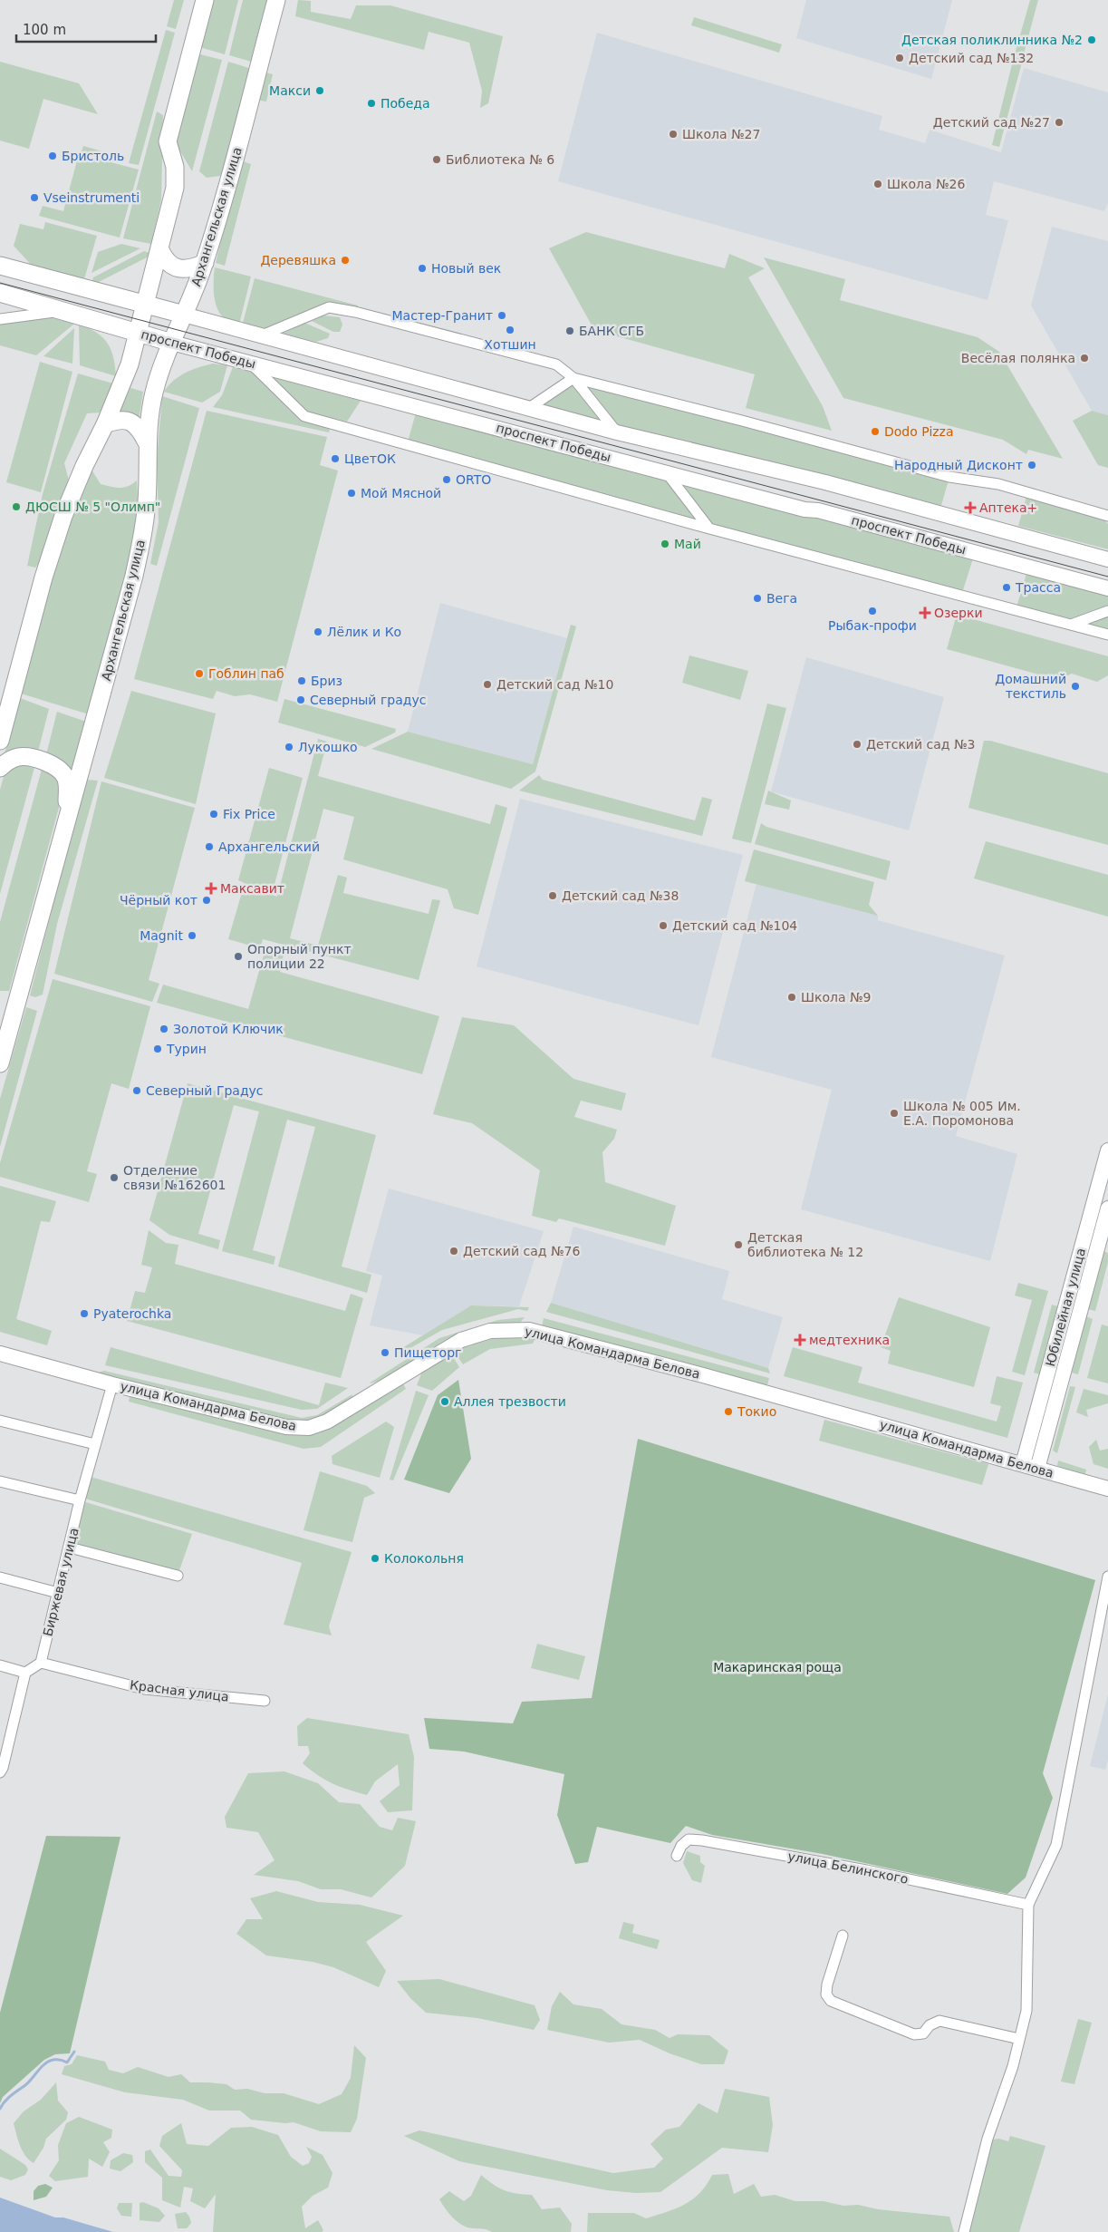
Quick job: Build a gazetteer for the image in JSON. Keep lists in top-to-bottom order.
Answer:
{
  "streets": {
    "main road": [
      "Архангельская улица",
      "проспект Победы",
      "Юбилейная улица",
      "улица Командарма Белова"
    ],
    "street": ["Биржевая улица", "Красная улица", "улица Белинского"]
  },
  "crossings": [
    ["Архангельская улица", "проспект Победы"],
    ["Юбилейная улица", "улица Командарма Белова"],
    ["улица Командарма Белова", "Биржевая улица"],
    ["Биржевая улица", "Красная улица"]
  ],
  "parks": ["Макаринская роща"],
  "places": {
    "other": [
      "Детская поликлинника №2",
      "Детский сад №132",
      "Макси",
      "Победа",
      "Детский сад №27",
      "Школа №27",
      "Бристоль",
      "Библиотека № 6",
      "Школа №26",
      "Vseinstrumenti",
      "Деревяшка",
      "Новый век",
      "Мастер-Гранит",
      "Хотшин",
      "БАНК СГБ",
      "Весёлая полянка",
      "Dodo Pizza",
      "ЦветОК",
      "Народный Дисконт",
      "ORTO",
      "Мой Мясной",
      "ДЮСШ № 5 \"Олимп\"",
      "Май",
      "Трасса",
      "Вега",
      "Рыбак-профи",
      "Лёлик и Ко",
      "Гоблин паб",
      "Бриз",
      "Детский сад №10",
      "Домашний текстиль",
      "Северный градус",
      "Детский сад №3",
      "Лукошко",
      "Fix Price",
      "Архангельский",
      "Детский сад №38",
      "Чёрный кот",
      "Детский сад №104",
      "Magnit",
      "Опорный пункт полиции 22",
      "Школа №9",
      "Золотой Ключик",
      "Турин",
      "Северный Градус",
      "Школа № 005 Им. Е.А. Поромонова",
      "Отделение связи №162601",
      "Детская библиотека № 12",
      "Детский сад №76",
      "Pyaterochka",
      "Пищеторг",
      "Аллея трезвости",
      "Токио",
      "Колокольня"
    ],
    "health": [
      "Аптека+",
      "Озерки",
      "Максавит",
      "медтехника"
    ]
  },
  "scale_bar": "100 m"
}
